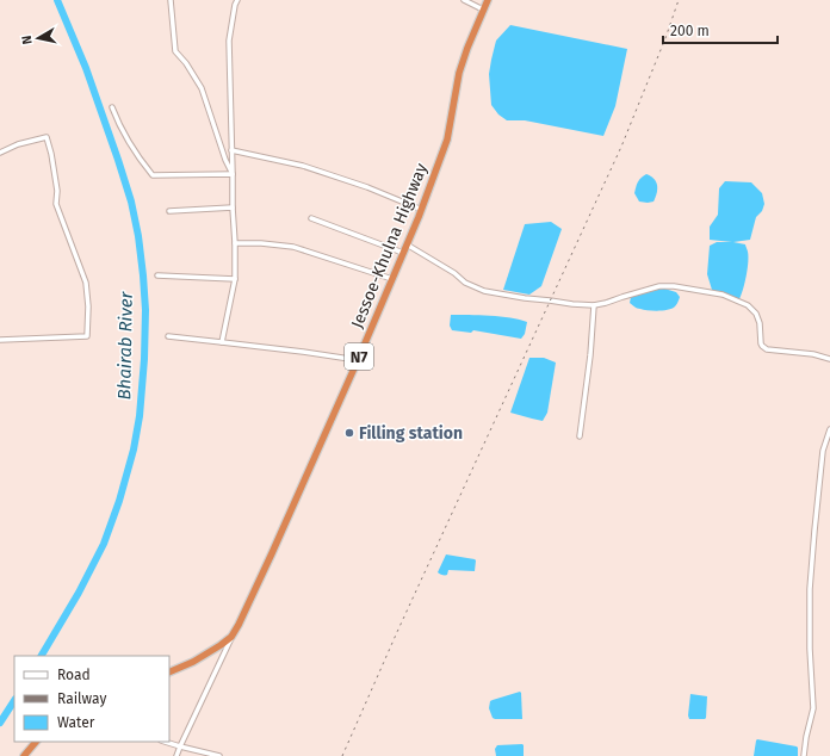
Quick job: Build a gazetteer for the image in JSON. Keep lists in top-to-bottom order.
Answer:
{
  "streets": {
    "highway": ["Jessoe-Khulna Highway", "N7"]
  },
  "water": ["Bhairab River"],
  "places": ["Filling station"],
  "legend": ["Road", "Railway", "Water"],
  "scale_bar": "200 m",
  "north": "left"
}
